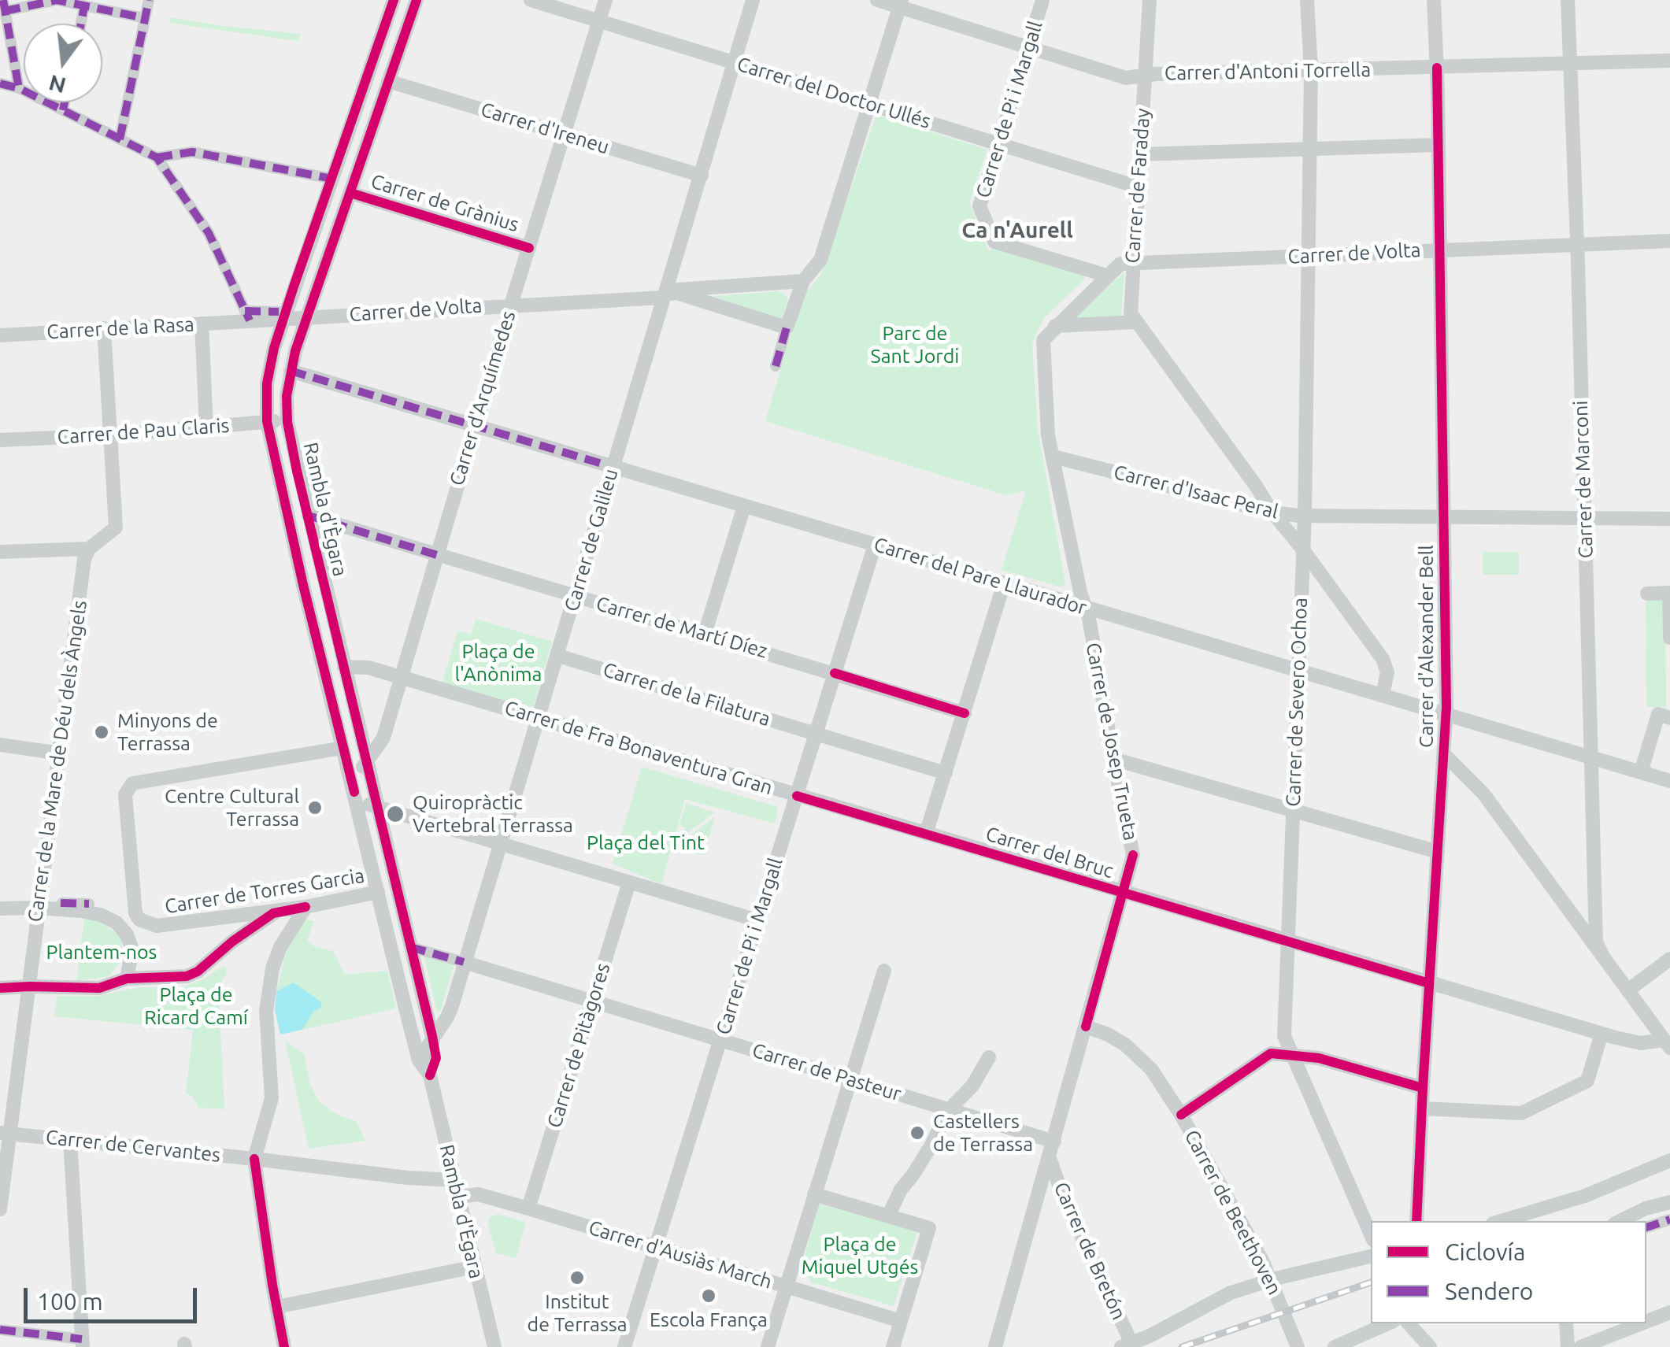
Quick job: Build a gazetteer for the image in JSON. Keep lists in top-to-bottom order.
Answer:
{
  "streets": {
    "street": [
      "Carrer d'Antoni Torrella",
      "Carrer del Doctor Ullés",
      "Carrer de Pi i Margall",
      "Carrer d'Ireneu",
      "Carrer de Faraday",
      "Carrer de Grànius",
      "Carrer de Volta",
      "Carrer de la Rasa",
      "Carrer d'Arquímedes",
      "Carrer de Pau Claris",
      "Carrer de Marconi",
      "Carrer d'Isaac Peral",
      "Rambla d'Ègara",
      "Carrer de Galileu",
      "Carrer del Pare Llaurador",
      "Carrer de Martí Díez",
      "Carrer d'Alexander Bell",
      "Carrer de la Filatura",
      "Carrer de Severo Ochoa",
      "Carrer de Josep Trueta",
      "Carrer de Fra Bonaventura Gran",
      "Carrer de la Mare de Déu dels Àngels",
      "Carrer del Bruc",
      "Carrer de Torres Garcia",
      "Carrer de Pitàgores",
      "Carrer de Pasteur",
      "Carrer de Cervantes",
      "Carrer de Beethoven",
      "Carrer de Bretón",
      "Carrer d'Ausiàs March"
    ]
  },
  "crossings": [
    ["Carrer d'Antoni Torrella", "Carrer de Pi i Margall"],
    ["Carrer d'Antoni Torrella", "Carrer de Faraday"],
    ["Carrer d'Antoni Torrella", "Carrer de Marconi"],
    ["Carrer d'Antoni Torrella", "Carrer d'Alexander Bell"],
    ["Carrer d'Antoni Torrella", "Carrer de Severo Ochoa"],
    ["Carrer del Doctor Ullés", "Carrer de Pi i Margall"],
    ["Carrer del Doctor Ullés", "Carrer de Faraday"],
    ["Carrer del Doctor Ullés", "Carrer d'Arquímedes"],
    ["Carrer del Doctor Ullés", "Carrer de Galileu"],
    ["Carrer de Pi i Margall", "Carrer del Pare Llaurador"],
    ["Carrer de Pi i Margall", "Carrer de Martí Díez"],
    ["Carrer de Pi i Margall", "Carrer de la Filatura"],
    ["Carrer de Pi i Margall", "Carrer de Fra Bonaventura Gran"],
    ["Carrer de Pi i Margall", "Carrer del Bruc"],
    ["Carrer de Pi i Margall", "Carrer de Pasteur"],
    ["Carrer de Pi i Margall", "Carrer d'Ausiàs March"],
    ["Carrer d'Ireneu", "Carrer d'Arquímedes"],
    ["Carrer d'Ireneu", "Rambla d'Ègara"],
    ["Carrer d'Ireneu", "Carrer de Galileu"],
    ["Carrer de Faraday", "Carrer de Volta"],
    ["Carrer de Grànius", "Carrer d'Arquímedes"],
    ["Carrer de Grànius", "Rambla d'Ègara"],
    ["Carrer de Volta", "Carrer d'Arquímedes"],
    ["Carrer de Volta", "Carrer de Marconi"],
    ["Carrer de Volta", "Rambla d'Ègara"],
    ["Carrer de Volta", "Carrer de Galileu"],
    ["Carrer de Volta", "Carrer d'Alexander Bell"],
    ["Carrer de Volta", "Carrer de Severo Ochoa"],
    ["Carrer de la Rasa", "Rambla d'Ègara"],
    ["Carrer d'Arquímedes", "Rambla d'Ègara"],
    ["Carrer d'Arquímedes", "Carrer del Pare Llaurador"],
    ["Carrer d'Arquímedes", "Carrer de Martí Díez"],
    ["Carrer d'Arquímedes", "Carrer de Fra Bonaventura Gran"],
    ["Carrer de Pau Claris", "Rambla d'Ègara"],
    ["Carrer de Marconi", "Carrer d'Isaac Peral"],
    ["Carrer de Marconi", "Carrer del Pare Llaurador"],
    ["Carrer d'Isaac Peral", "Carrer d'Alexander Bell"],
    ["Carrer d'Isaac Peral", "Carrer de Severo Ochoa"],
    ["Carrer d'Isaac Peral", "Carrer de Josep Trueta"],
    ["Rambla d'Ègara", "Carrer de Galileu"],
    ["Rambla d'Ègara", "Carrer del Pare Llaurador"],
    ["Rambla d'Ègara", "Carrer de Martí Díez"],
    ["Rambla d'Ègara", "Carrer de Fra Bonaventura Gran"],
    ["Rambla d'Ègara", "Carrer de Torres Garcia"],
    ["Rambla d'Ègara", "Carrer de Cervantes"],
    ["Rambla d'Ègara", "Carrer d'Ausiàs March"],
    ["Carrer de Galileu", "Carrer del Pare Llaurador"],
    ["Carrer de Galileu", "Carrer de Martí Díez"],
    ["Carrer de Galileu", "Carrer de la Filatura"],
    ["Carrer de Galileu", "Carrer de Fra Bonaventura Gran"],
    ["Carrer de Galileu", "Carrer de Pasteur"],
    ["Carrer del Pare Llaurador", "Carrer d'Alexander Bell"],
    ["Carrer del Pare Llaurador", "Carrer de Severo Ochoa"],
    ["Carrer del Pare Llaurador", "Carrer de Josep Trueta"],
    ["Carrer d'Alexander Bell", "Carrer del Bruc"],
    ["Carrer de Severo Ochoa", "Carrer del Bruc"],
    ["Carrer de Josep Trueta", "Carrer del Bruc"],
    ["Carrer de Josep Trueta", "Carrer de Pasteur"],
    ["Carrer de Josep Trueta", "Carrer de Beethoven"],
    ["Carrer de Josep Trueta", "Carrer de Bretón"],
    ["Carrer de Fra Bonaventura Gran", "Carrer del Bruc"],
    ["Carrer de la Mare de Déu dels Àngels", "Carrer de Cervantes"],
    ["Carrer de Pitàgores", "Carrer de Pasteur"],
    ["Carrer de Pitàgores", "Carrer d'Ausiàs March"]
  ],
  "districts": ["Ca n'Aurell"],
  "parks": [
    "Parc de Sant Jordi",
    "Plaça de l'Anònima",
    "Plaça del Tint",
    "Plantem-nos",
    "Plaça de Ricard Camí",
    "Plaça de Miquel Utgés"
  ],
  "places": [
    "Minyons de Terrassa",
    "Centre Cultural Terrassa",
    "Quiropràctic Vertebral Terrassa",
    "Castellers de Terrassa",
    "Institut de Terrassa",
    "Escola França"
  ],
  "legend": ["Ciclovía", "Sendero"],
  "scale_bar": "100 m",
  "north": "bottom"
}
